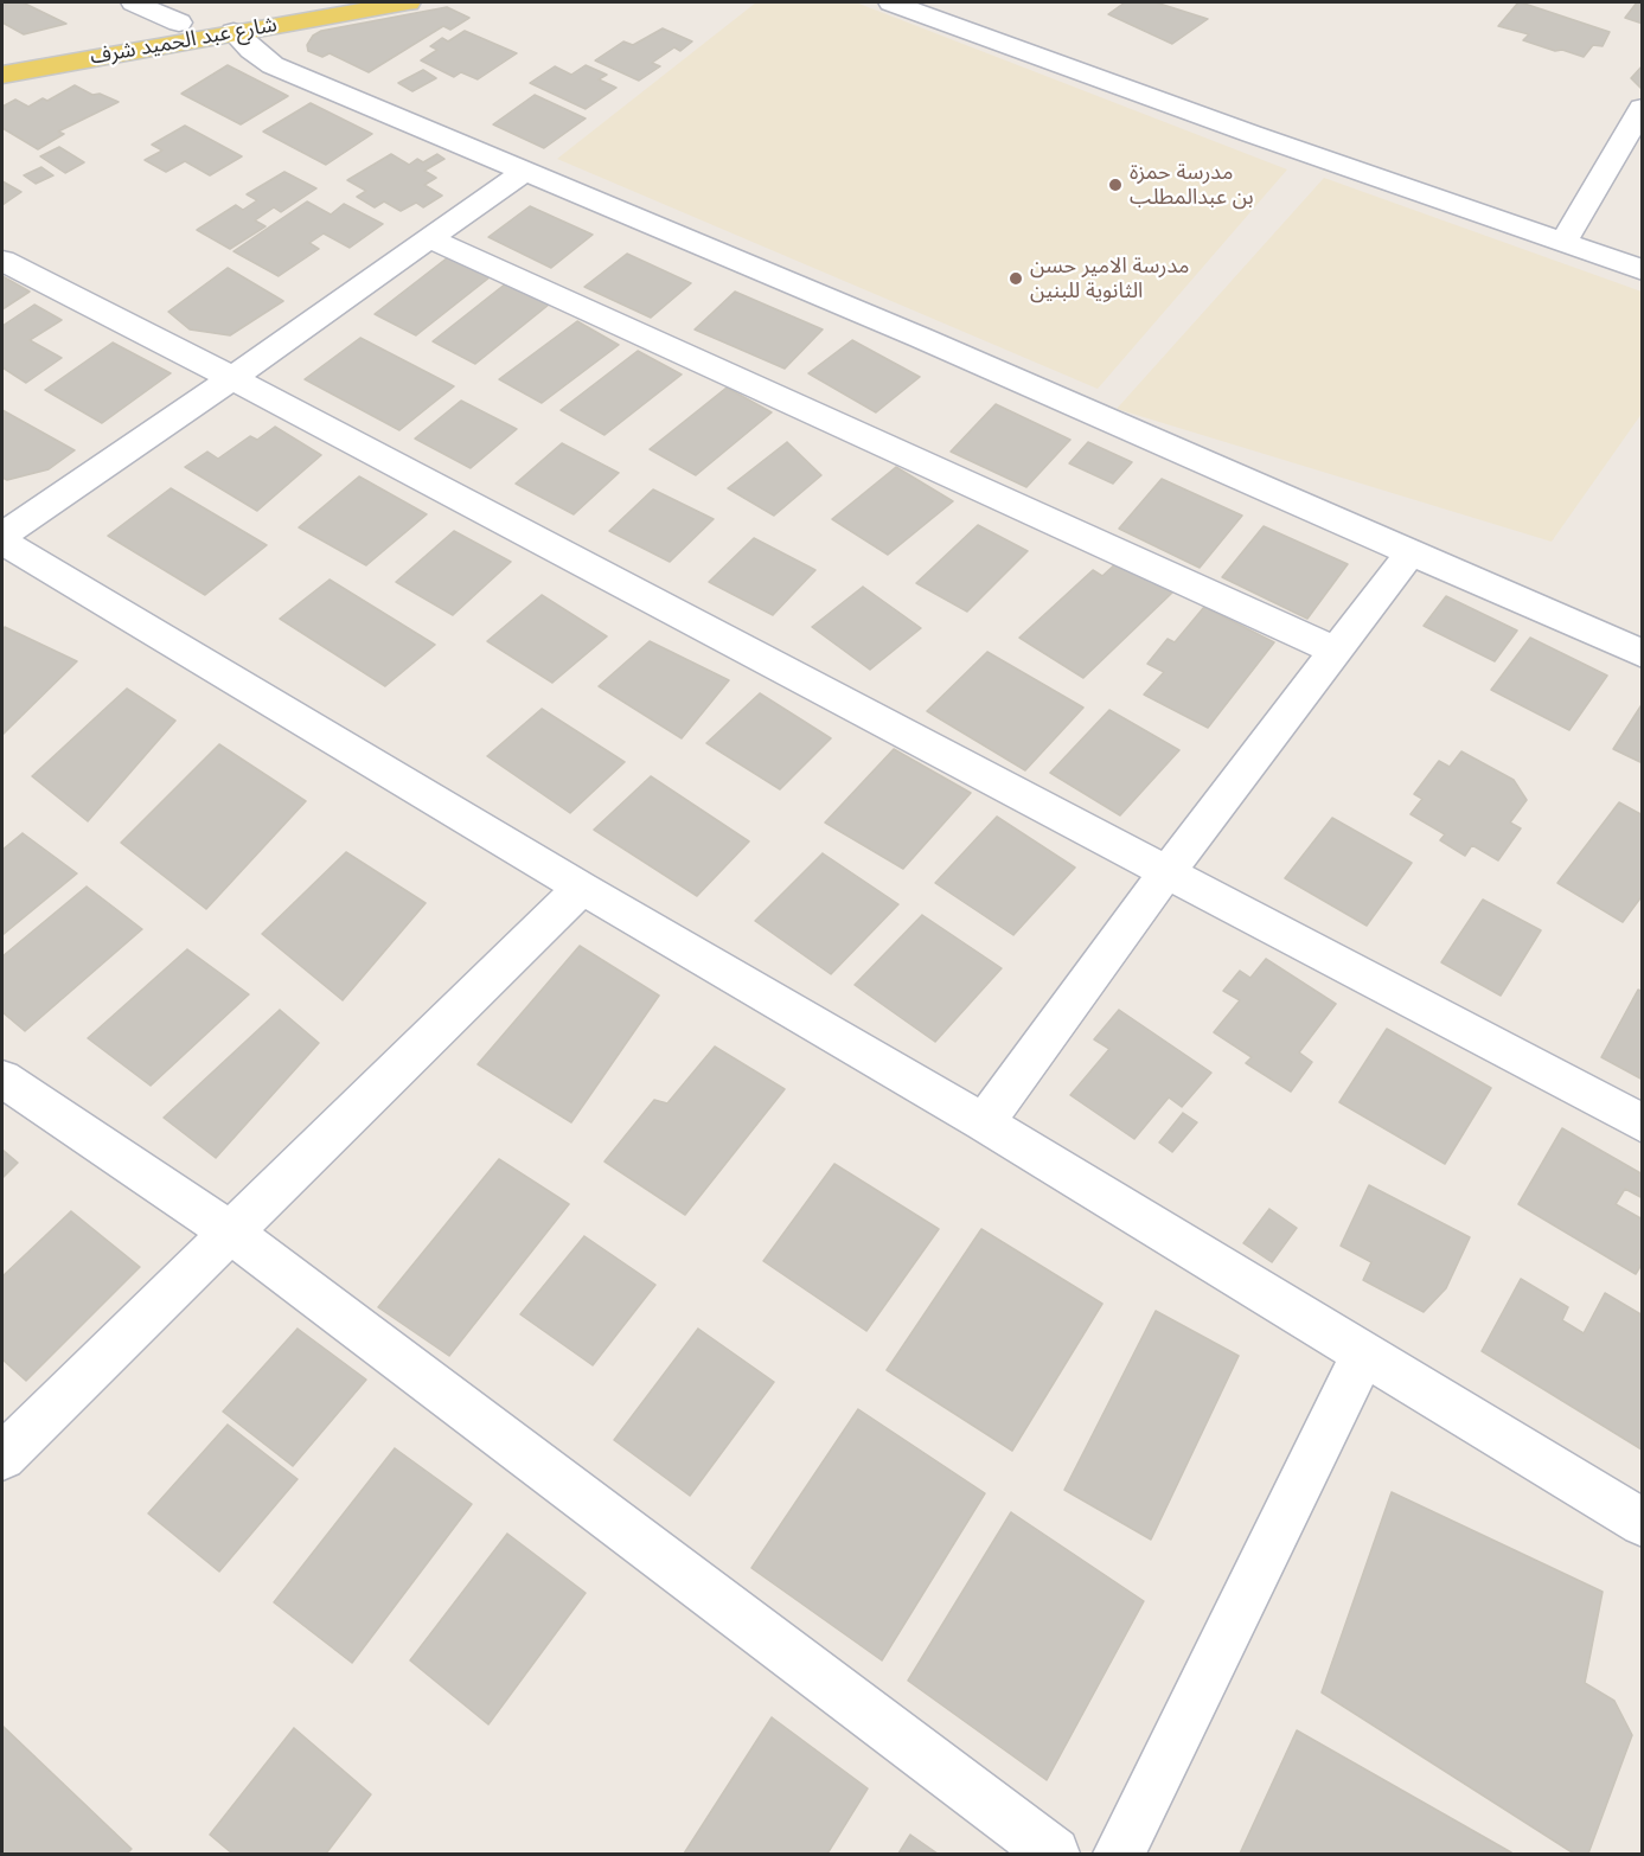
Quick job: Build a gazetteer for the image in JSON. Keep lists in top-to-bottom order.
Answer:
{
  "streets": {
    "main road": ["شارع عبد الحميد شرف"]
  },
  "places": ["مدرسة حمزة بن عبدالمطلب", "مدرسة الامير حسن الثانوية للبنين"]
}
